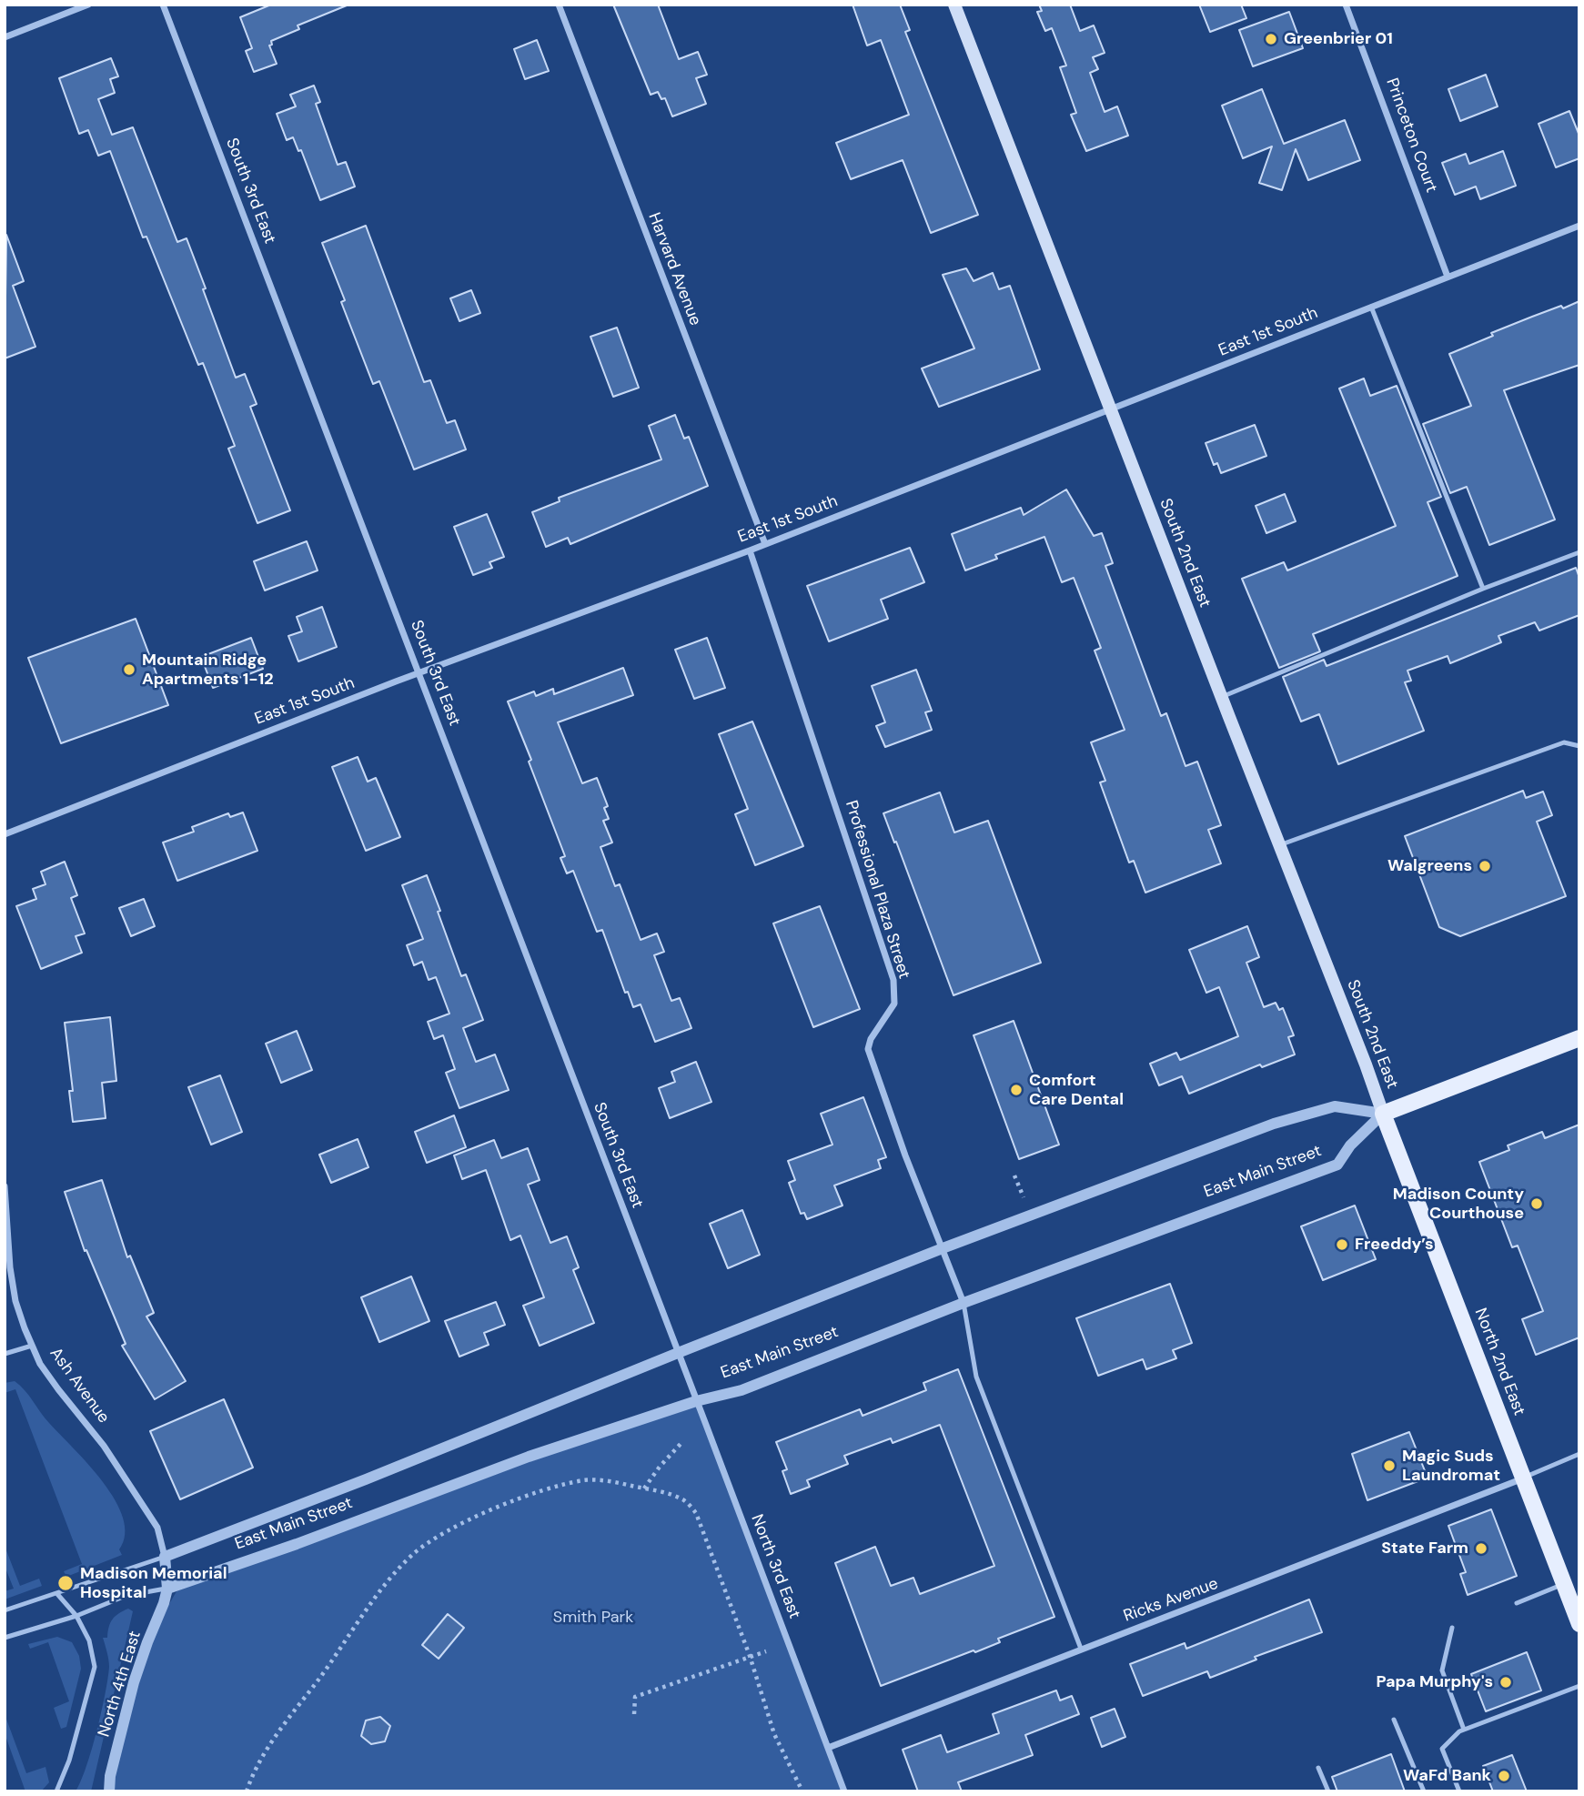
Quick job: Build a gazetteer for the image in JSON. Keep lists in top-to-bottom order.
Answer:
{
  "streets": {
    "main road": ["South 2nd East", "East Main Street", "North 2nd East"],
    "street": [
      "Princeton Court",
      "South 3rd East",
      "Harvard Avenue",
      "East 1st South",
      "Professional Plaza Street",
      "Ash Avenue",
      "North 3rd East",
      "Ricks Avenue",
      "North 4th East"
    ]
  },
  "crossings": [
    ["Princeton Court", "East 1st South"],
    ["South 3rd East", "East 1st South"],
    ["South 3rd East", "East Main Street"],
    ["South 3rd East", "North 3rd East"],
    ["Harvard Avenue", "East 1st South"],
    ["East 1st South", "South 2nd East"],
    ["East 1st South", "Professional Plaza Street"],
    ["South 2nd East", "East Main Street"],
    ["South 2nd East", "North 2nd East"],
    ["Professional Plaza Street", "East Main Street"],
    ["East Main Street", "North 2nd East"],
    ["East Main Street", "Ash Avenue"],
    ["East Main Street", "North 3rd East"],
    ["East Main Street", "North 4th East"],
    ["North 2nd East", "Ricks Avenue"],
    ["Ash Avenue", "North 4th East"],
    ["North 3rd East", "Ricks Avenue"]
  ],
  "parks": ["Smith Park"],
  "places": [
    "Greenbrier 01",
    "Mountain Ridge Apartments 1-12",
    "Walgreens",
    "Comfort Care Dental",
    "Madison County Courthouse",
    "Freeddy’s",
    "Magic Suds Laundromat",
    "State Farm",
    "Madison Memorial Hospital",
    "Papa Murphy's",
    "WaFd Bank"
  ]
}
